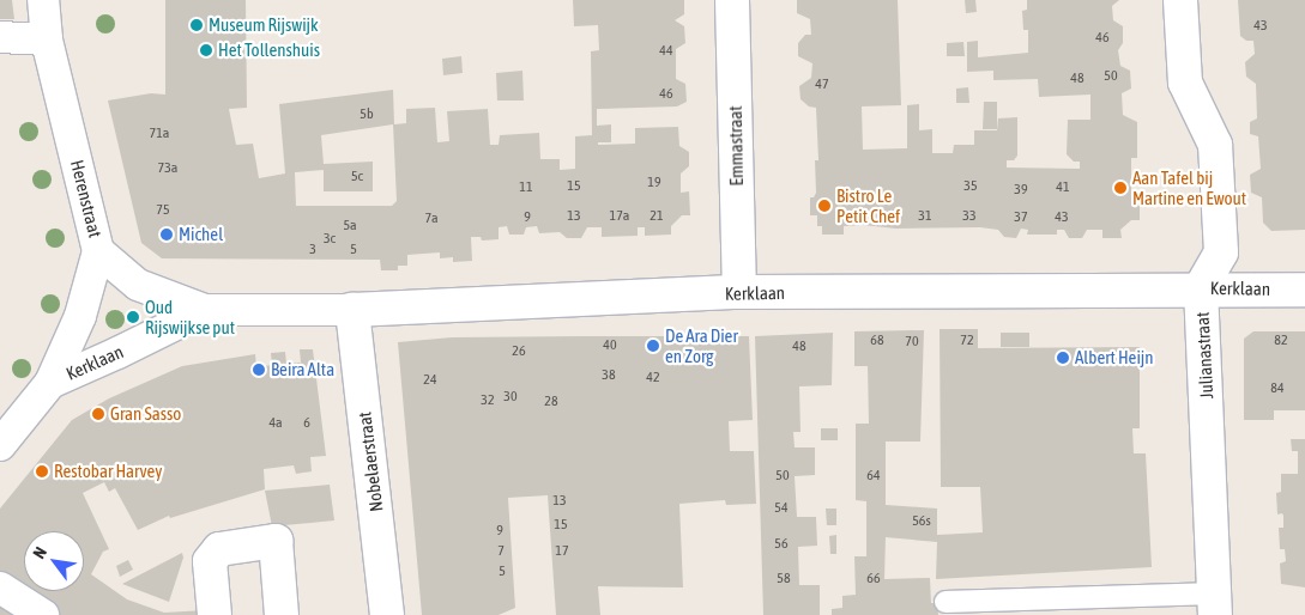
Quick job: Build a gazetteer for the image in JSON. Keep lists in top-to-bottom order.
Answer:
{
  "streets": {
    "street": [
      "Emmastraat",
      "Herenstraat",
      "Kerklaan",
      "Julianastraat",
      "Nobelaerstraat"
    ]
  },
  "crossings": [
    ["Emmastraat", "Kerklaan"],
    ["Herenstraat", "Kerklaan"],
    ["Kerklaan", "Julianastraat"],
    ["Kerklaan", "Nobelaerstraat"]
  ],
  "places": [
    "Museum Rijswijk",
    "Het Tollenshuis",
    "Aan Tafel bij Martine en Ewout",
    "Bistro Le Petit Chef",
    "Michel",
    "Oud Rijswijkse put",
    "De Ara Dier en Zorg",
    "Albert Heijn",
    "Beira Alta",
    "Gran Sasso",
    "Restobar Harvey"
  ],
  "house_numbers": [
    "43",
    "46",
    "44",
    "50",
    "48",
    "47",
    "46",
    "5b",
    "71a",
    "73a",
    "5c",
    "19",
    "15",
    "35",
    "11",
    "41",
    "39",
    "75",
    "13",
    "17a",
    "21",
    "31",
    "33",
    "9",
    "37",
    "43",
    "7a",
    "5a",
    "3c",
    "3",
    "5",
    "68",
    "72",
    "82",
    "70",
    "40",
    "48",
    "26",
    "38",
    "42",
    "24",
    "84",
    "30",
    "32",
    "28",
    "4a",
    "6",
    "50",
    "64",
    "13",
    "54",
    "56s",
    "15",
    "9",
    "56",
    "7",
    "17",
    "5",
    "58",
    "66"
  ],
  "north": "top left"
}
